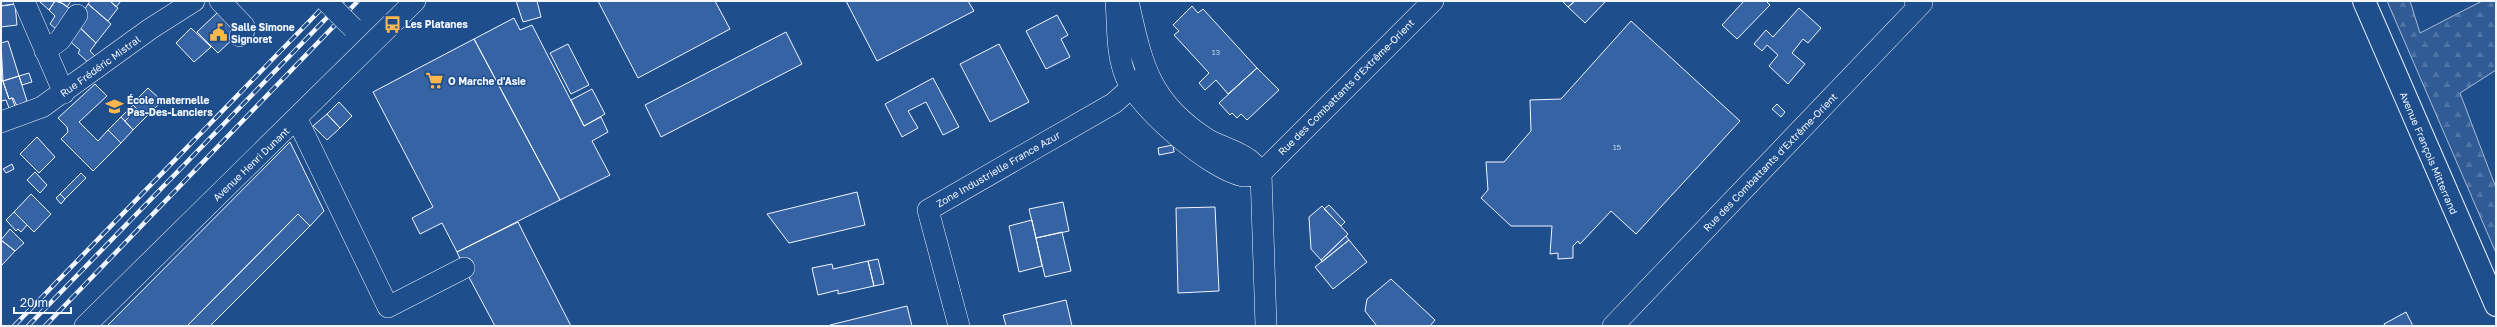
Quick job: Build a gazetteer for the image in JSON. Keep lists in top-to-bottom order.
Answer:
{
  "streets": {
    "main road": ["Avenue François Mitterrand"],
    "street": [
      "Rue Frédéric Mistral",
      "Rue des Combattants d'Extrême-Orient",
      "Avenue Henri Dunant",
      "Zone Industrielle France Azur"
    ]
  },
  "places": {
    "bus stop": ["Les Platanes"],
    "public building": ["Salle Simone Signoret"],
    "supermarket": ["O Marche d'Asie"],
    "school or university": ["École maternelle Pas-Des-Lanciers"]
  },
  "house_numbers": ["13", "15"],
  "scale_bar": "20 m"
}
